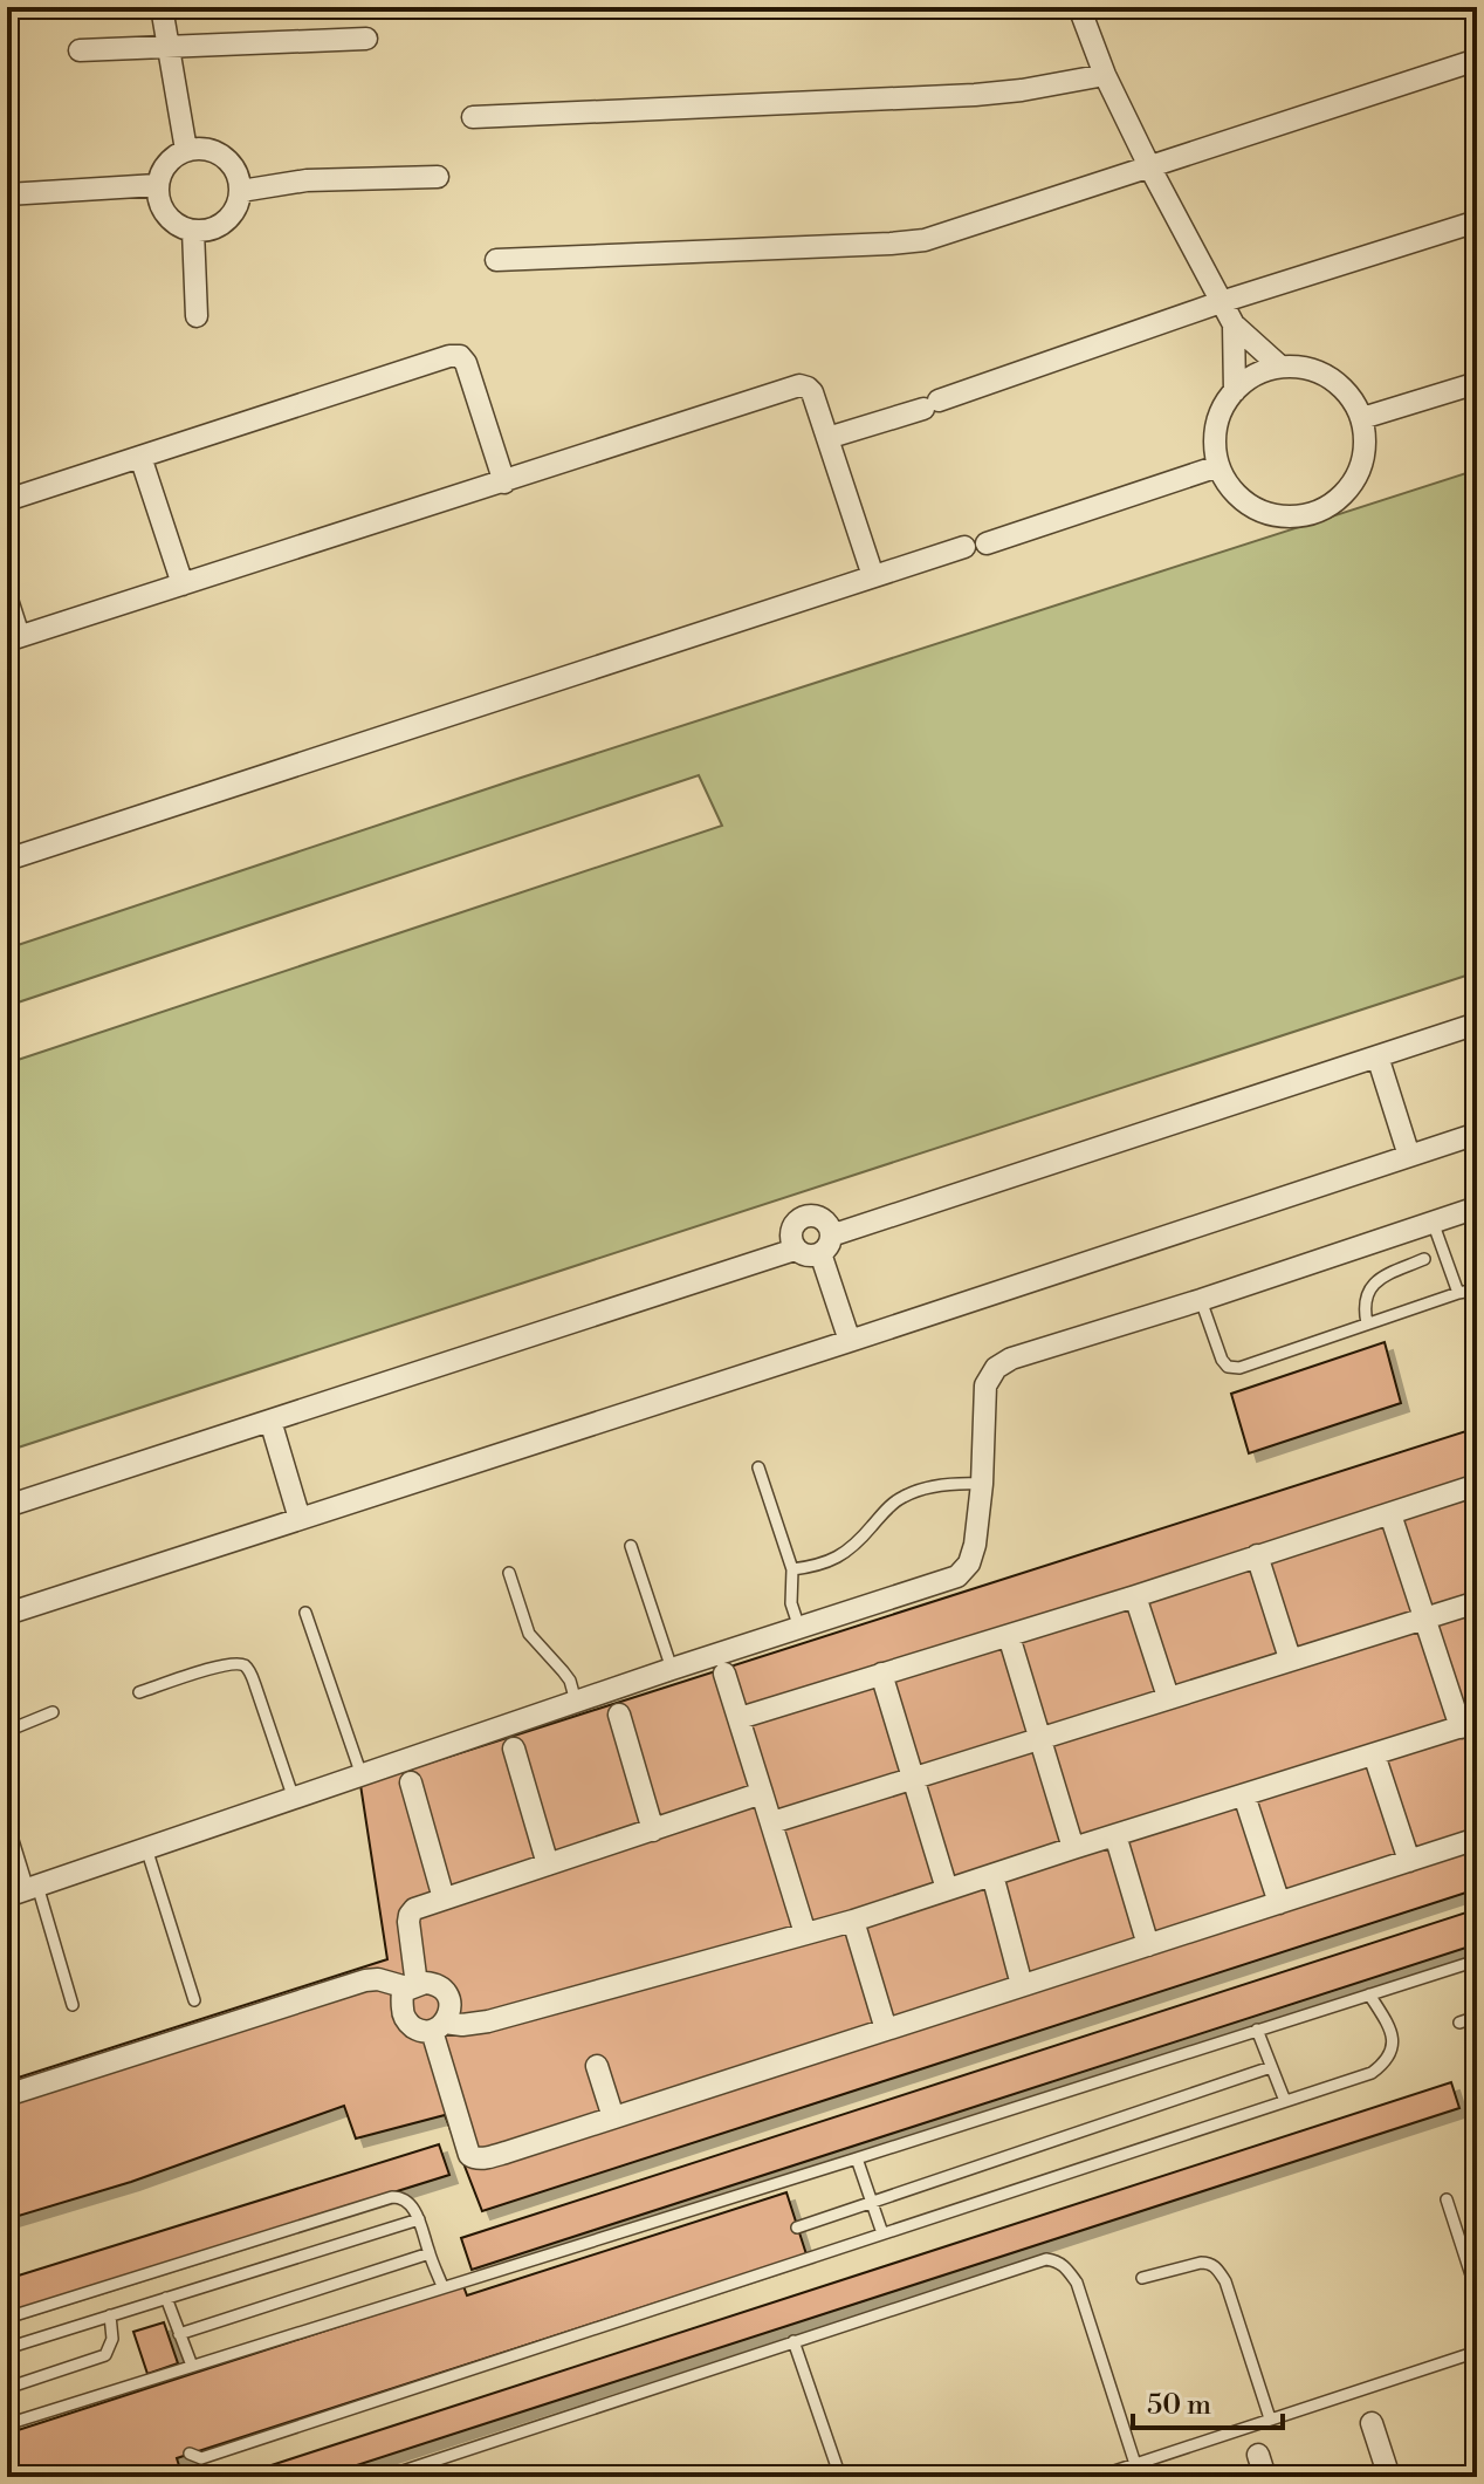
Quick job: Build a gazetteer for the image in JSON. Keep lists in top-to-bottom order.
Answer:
{
  "scale_bar": "50 m"
}
